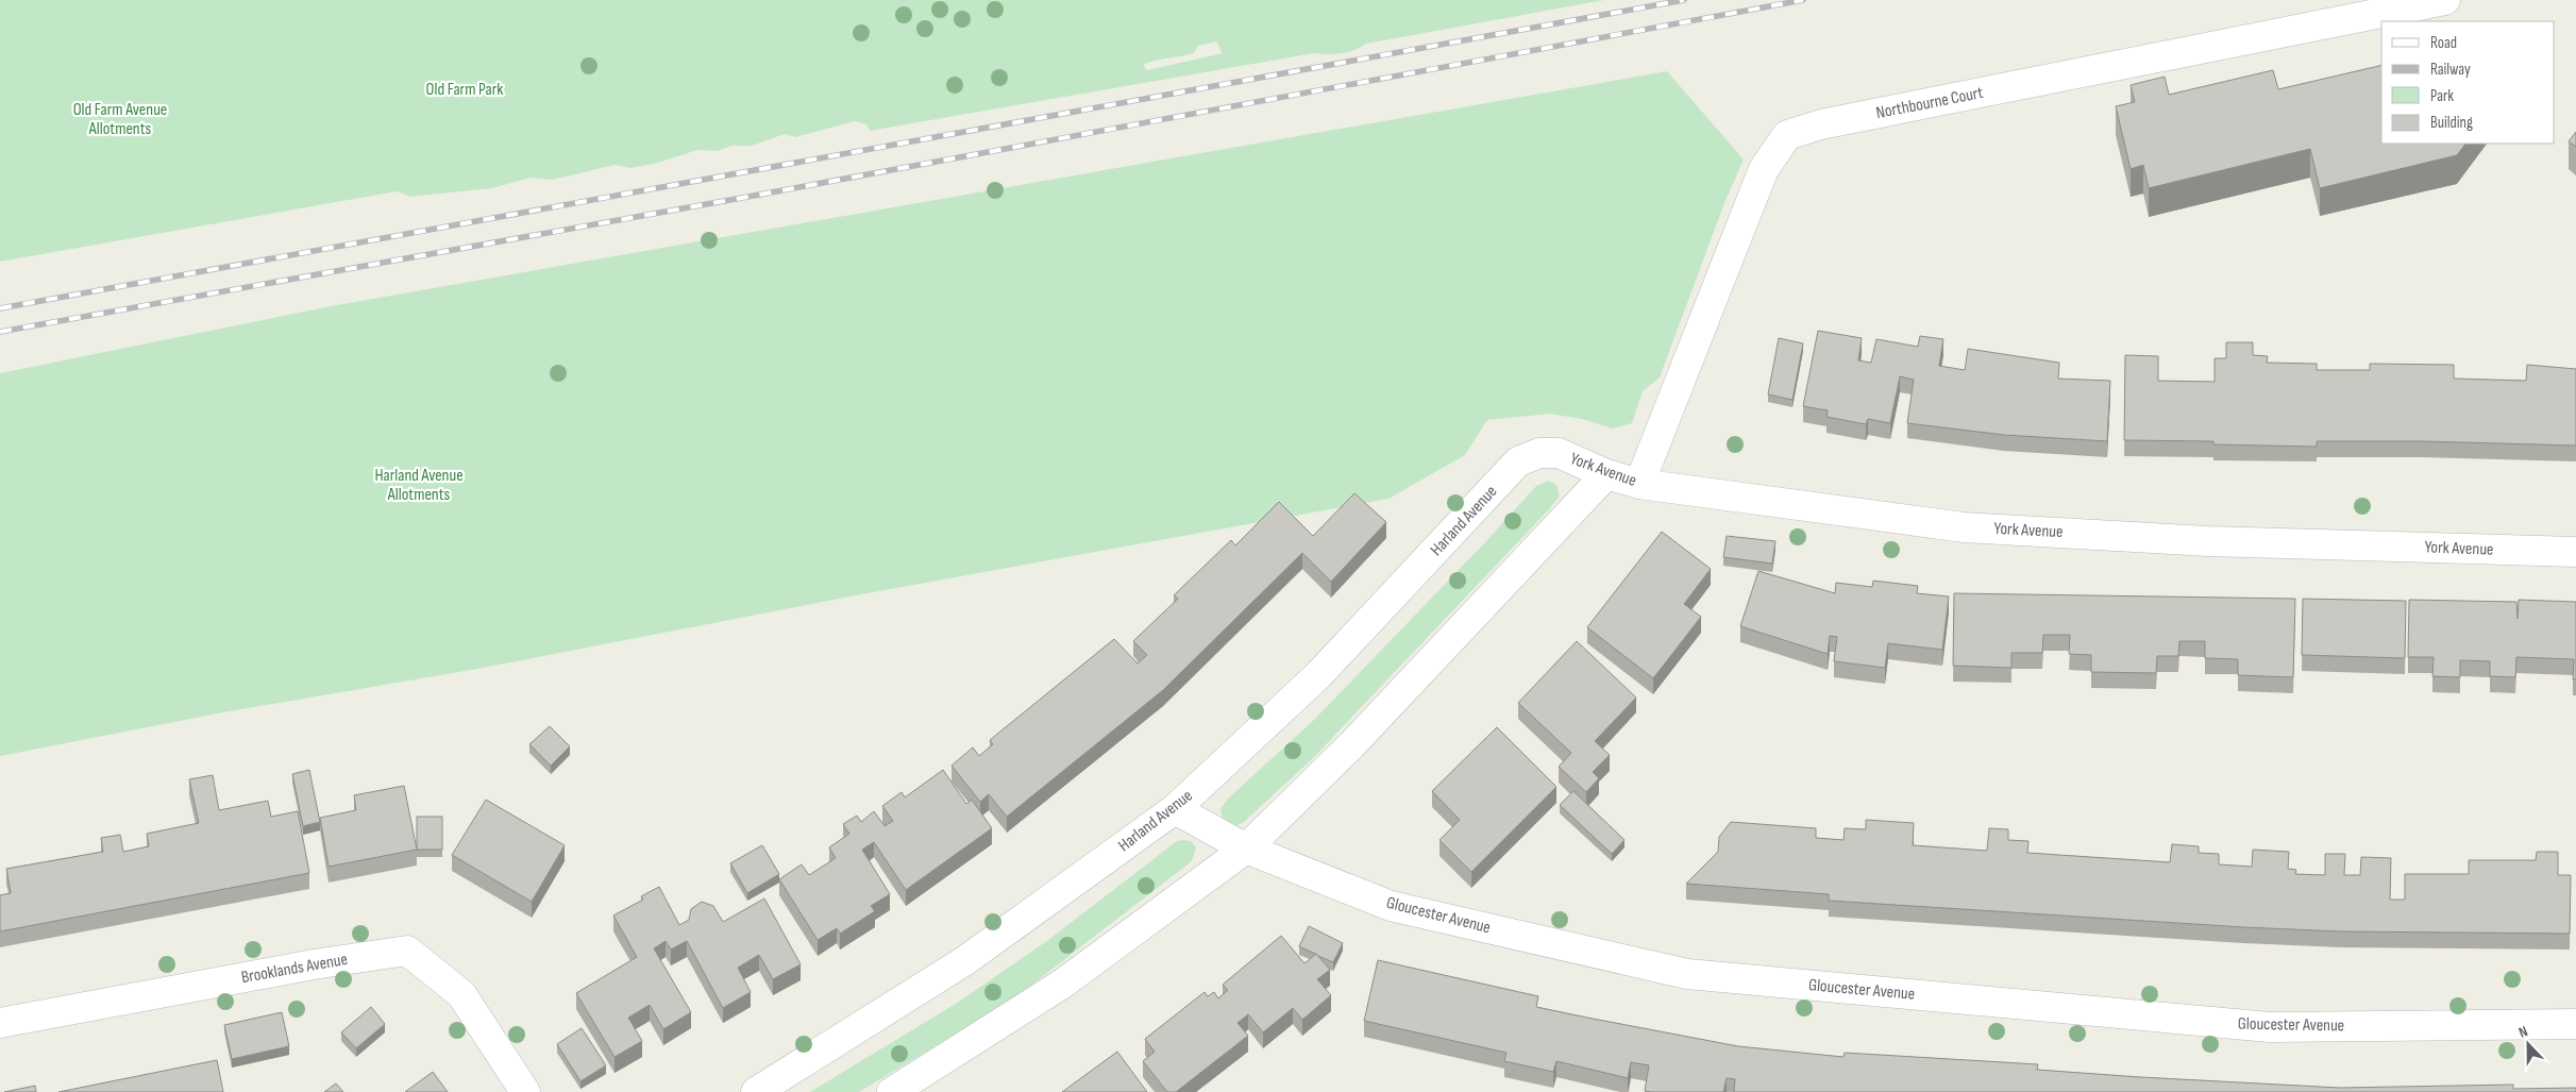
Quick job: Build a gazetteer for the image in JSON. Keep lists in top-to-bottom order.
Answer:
{
  "streets": {
    "street": [
      "Northbourne Court",
      "York Avenue",
      "Harland Avenue",
      "Gloucester Avenue",
      "Brooklands Avenue"
    ]
  },
  "crossings": [
    ["Northbourne Court", "York Avenue"],
    ["York Avenue", "Harland Avenue"],
    ["Harland Avenue", "Gloucester Avenue"]
  ],
  "parks": ["Old Farm Park", "Old Farm Avenue Allotments", "Harland Avenue Allotments"],
  "legend": [
    "Road",
    "Railway",
    "Park",
    "Building"
  ],
  "north": "top"
}
